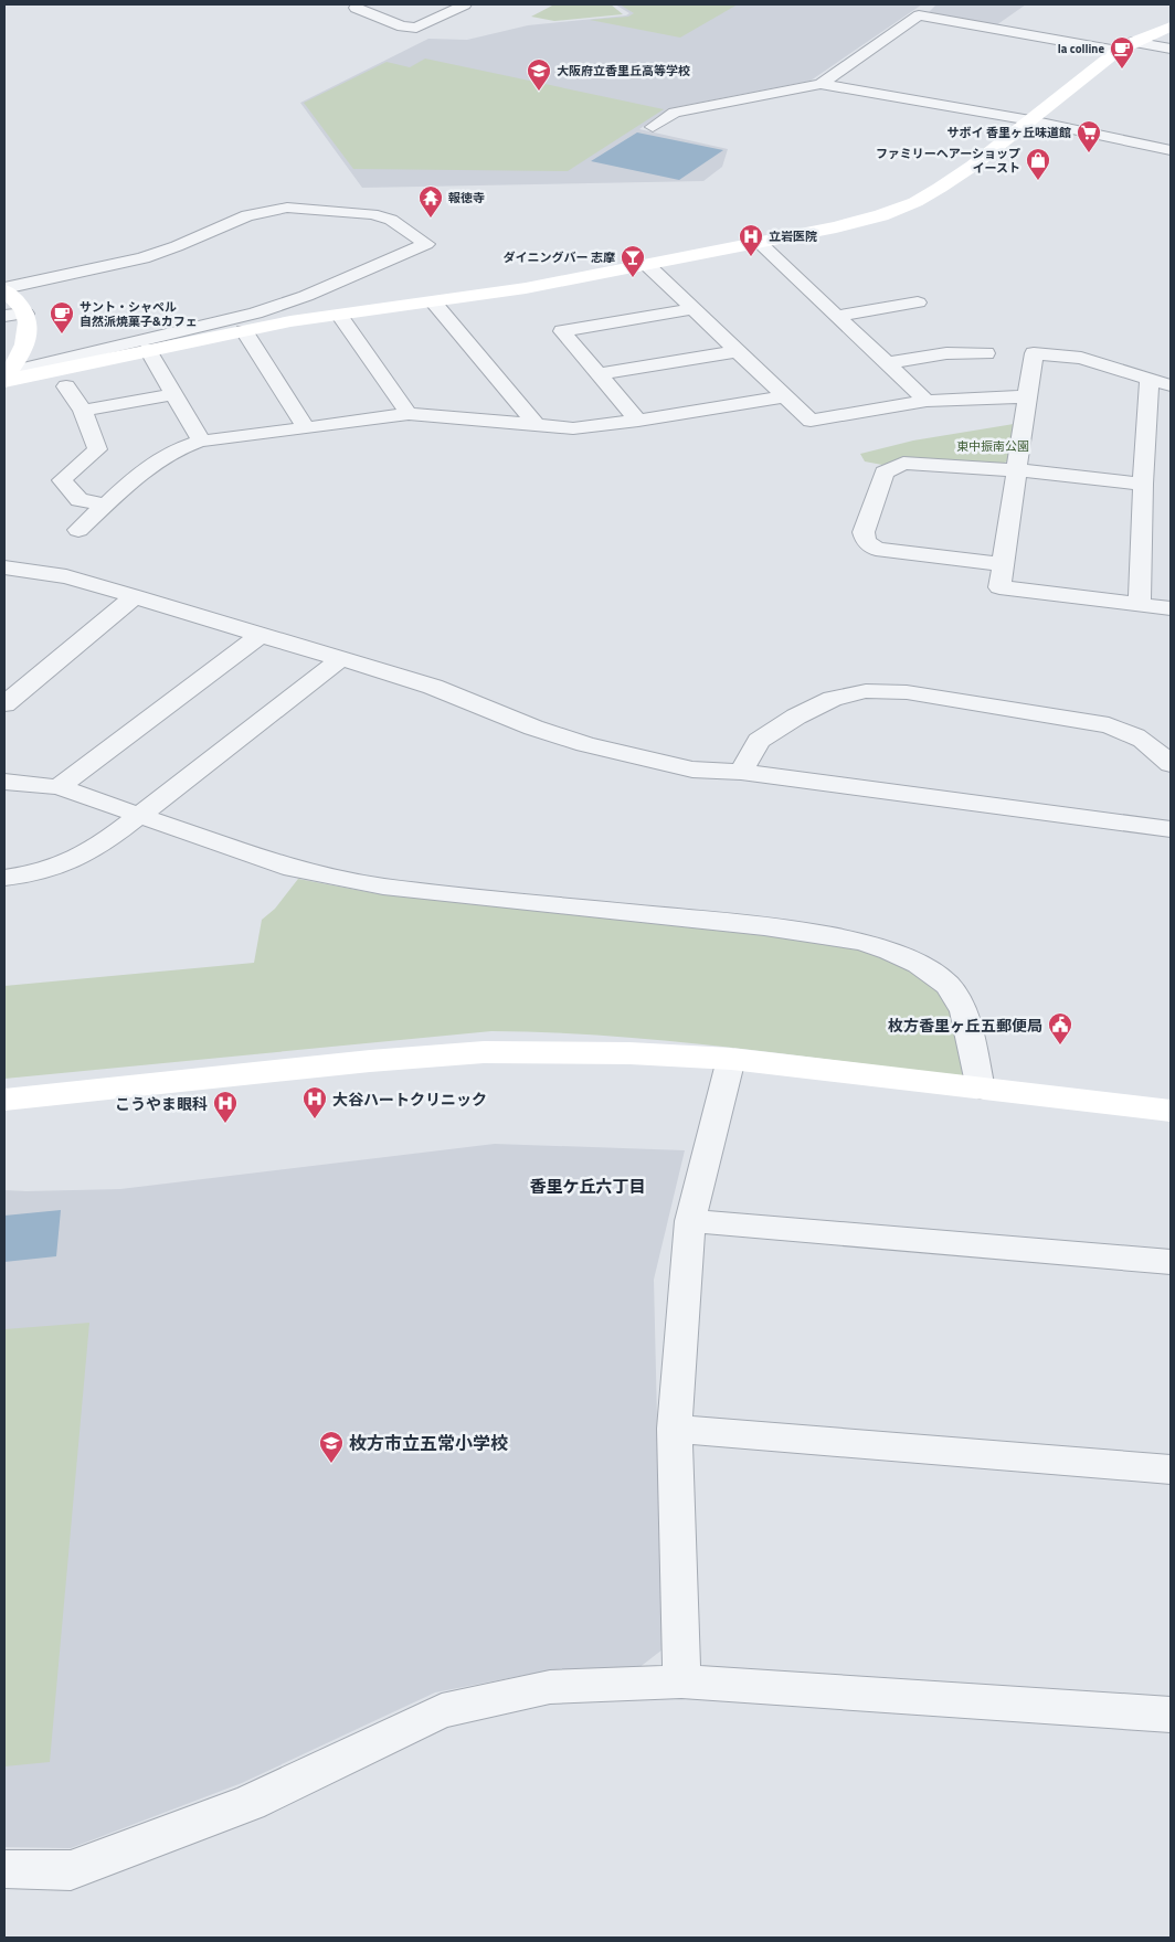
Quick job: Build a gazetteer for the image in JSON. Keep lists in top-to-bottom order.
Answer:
{
  "districts": ["香里ケ丘六丁目"],
  "parks": ["東中振南公園"],
  "places": {
    "cafe": ["la colline", "サント・シャペル 自然派焼菓子&カフェ"],
    "school or university": ["大阪府立香里丘高等学校", "枚方市立五常小学校"],
    "supermarket": ["サボイ 香里ヶ丘味道館"],
    "shop": ["ファミリーヘアーショップ イースト"],
    "temple": ["報徳寺"],
    "hospital": ["立岩医院", "大谷ハートクリニック", "こうやま眼科"],
    "bar": ["ダイニングバー 志摩"],
    "public building": ["枚方香里ヶ丘五郵便局"]
  }
}
